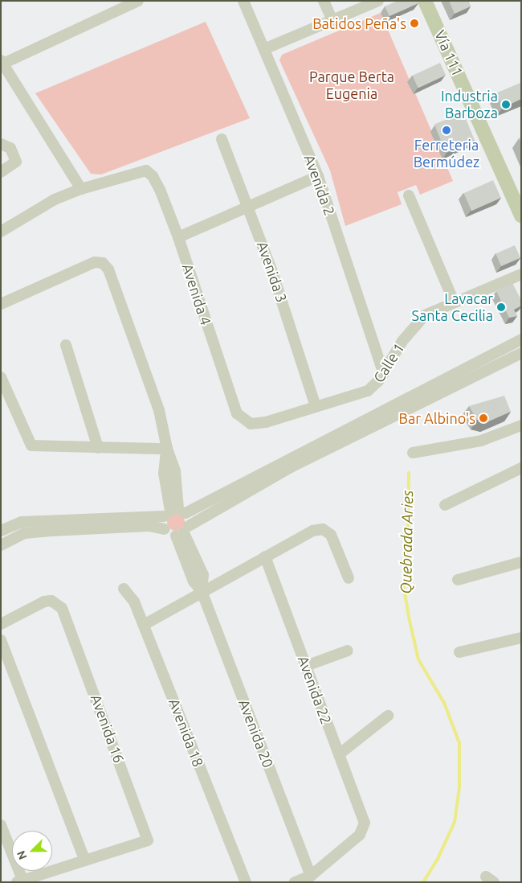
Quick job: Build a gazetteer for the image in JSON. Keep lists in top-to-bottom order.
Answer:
{
  "streets": {
    "main road": ["Vía 111"],
    "street": [
      "Avenida 2",
      "Avenida 3",
      "Avenida 4",
      "Calle 1",
      "Avenida 22",
      "Avenida 16",
      "Avenida 18",
      "Avenida 20"
    ]
  },
  "crossings": [
    ["Avenida 2", "Calle 1"],
    ["Avenida 3", "Calle 1"],
    ["Avenida 4", "Calle 1"],
    ["Avenida 22", "Avenida 20"]
  ],
  "water": ["Quebrada Aries"],
  "parks": ["Parque Berta Eugenia"],
  "places": [
    "Batidos Peña's",
    "Industria Barboza",
    "Ferreteria Bermúdez",
    "Lavacar Santa Cecilia",
    "Bar Albino's"
  ],
  "north": "bottom left"
}
